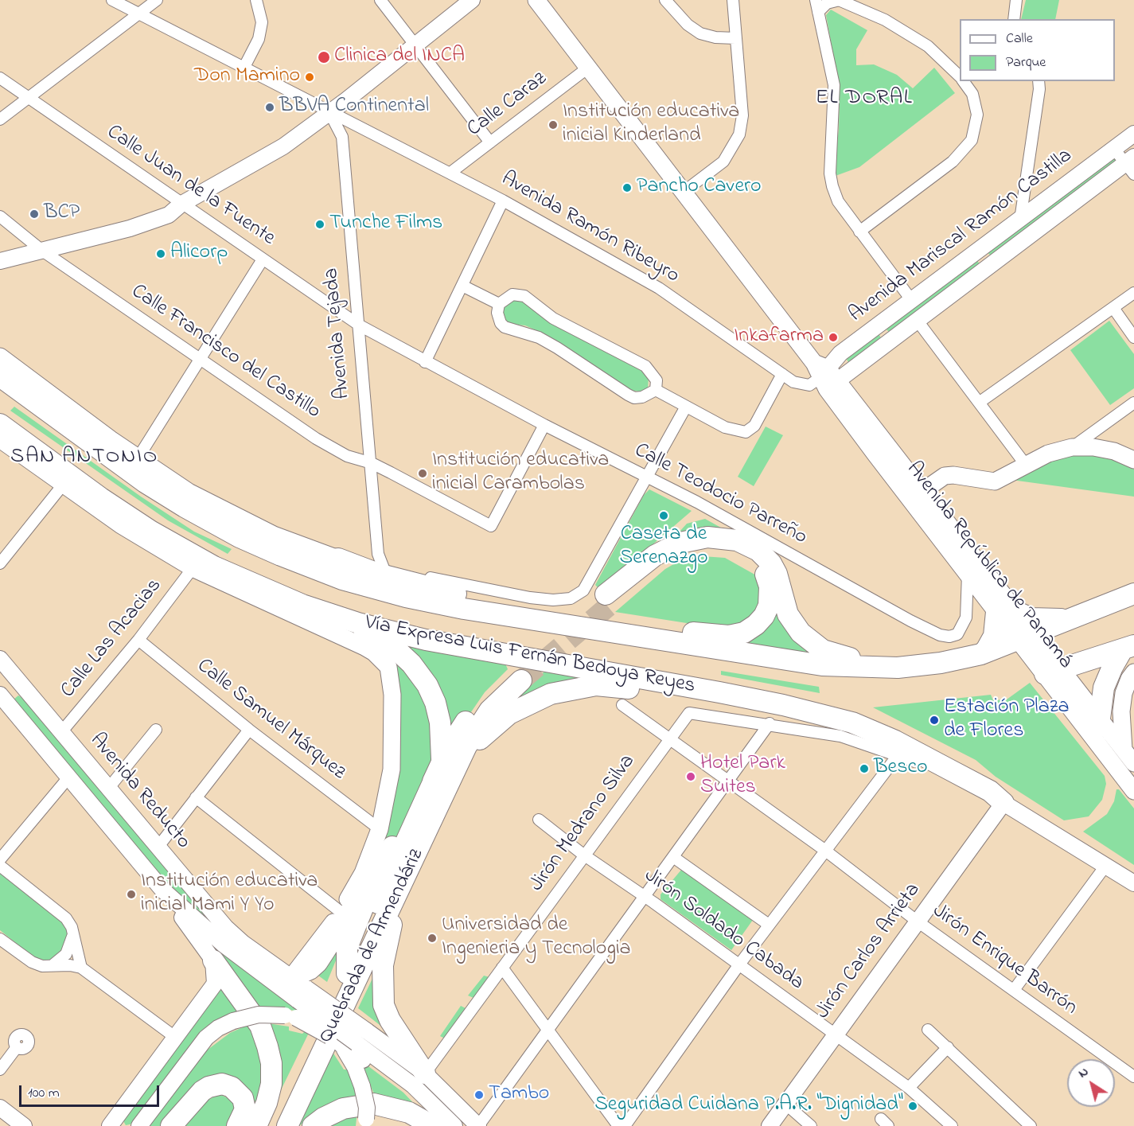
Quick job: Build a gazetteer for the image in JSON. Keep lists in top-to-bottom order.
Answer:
{
  "streets": {
    "highway": ["Vía Expresa Luis Fernán Bedoya Reyes", "Quebrada de Armendáriz"],
    "main road": [
      "Avenida Mariscal Ramón Castilla",
      "Avenida República de Panamá",
      "Avenida Reducto",
      "Jirón Carlos Arrieta"
    ],
    "street": [
      "Calle Caraz",
      "Calle Juan de la Fuente",
      "Avenida Ramón Ribeyro",
      "Avenida Tejada",
      "Calle Francisco del Castillo",
      "Calle Teodocio Parreño",
      "Calle Las Acacias",
      "Calle Samuel Márquez",
      "Jirón Medrano Silva",
      "Jirón Soldado Cabada",
      "Jirón Enrique Barrón"
    ]
  },
  "crossings": [
    ["Calle Caraz", "Avenida Ramón Ribeyro"],
    ["Calle Caraz", "Avenida República de Panamá"],
    ["Calle Juan de la Fuente", "Avenida Tejada"],
    ["Calle Juan de la Fuente", "Calle Teodocio Parreño"],
    ["Avenida Ramón Ribeyro", "Avenida Mariscal Ramón Castilla"],
    ["Avenida Ramón Ribeyro", "Avenida Tejada"],
    ["Avenida Ramón Ribeyro", "Avenida República de Panamá"],
    ["Avenida Mariscal Ramón Castilla", "Avenida República de Panamá"],
    ["Avenida Tejada", "Calle Francisco del Castillo"],
    ["Avenida Tejada", "Calle Teodocio Parreño"],
    ["Calle Francisco del Castillo", "Calle Teodocio Parreño"],
    ["Calle Teodocio Parreño", "Avenida República de Panamá"],
    ["Avenida República de Panamá", "Vía Expresa Luis Fernán Bedoya Reyes"],
    ["Calle Las Acacias", "Calle Samuel Márquez"],
    ["Calle Las Acacias", "Avenida Reducto"],
    ["Vía Expresa Luis Fernán Bedoya Reyes", "Jirón Carlos Arrieta"],
    ["Avenida Reducto", "Jirón Medrano Silva"],
    ["Jirón Medrano Silva", "Jirón Soldado Cabada"],
    ["Jirón Medrano Silva", "Jirón Enrique Barrón"],
    ["Jirón Soldado Cabada", "Jirón Carlos Arrieta"],
    ["Jirón Carlos Arrieta", "Jirón Enrique Barrón"]
  ],
  "districts": ["EL DORAL", "SAN ANTONIO"],
  "places": [
    "Clinica del INCA",
    "Don Mamino",
    "BBVA Continental",
    "Institución educativa inicial Kinderland",
    "Pancho Cavero",
    "BCP",
    "Tunche Films",
    "Alicorp",
    "Inkafarma",
    "Institución educativa inicial Carambolas",
    "Caseta de Serenazgo",
    "Estación Plaza de Flores",
    "Besco",
    "Hotel Park Suites",
    "Institución educativa inicial Mami Y Yo",
    "Universidad de Ingenieria y Tecnologia",
    "Tambo",
    "Seguridad Cuidana P.A.R. \"Dignidad\""
  ],
  "legend": ["Calle", "Parque"],
  "scale_bar": "100 m",
  "north": "top left"
}
